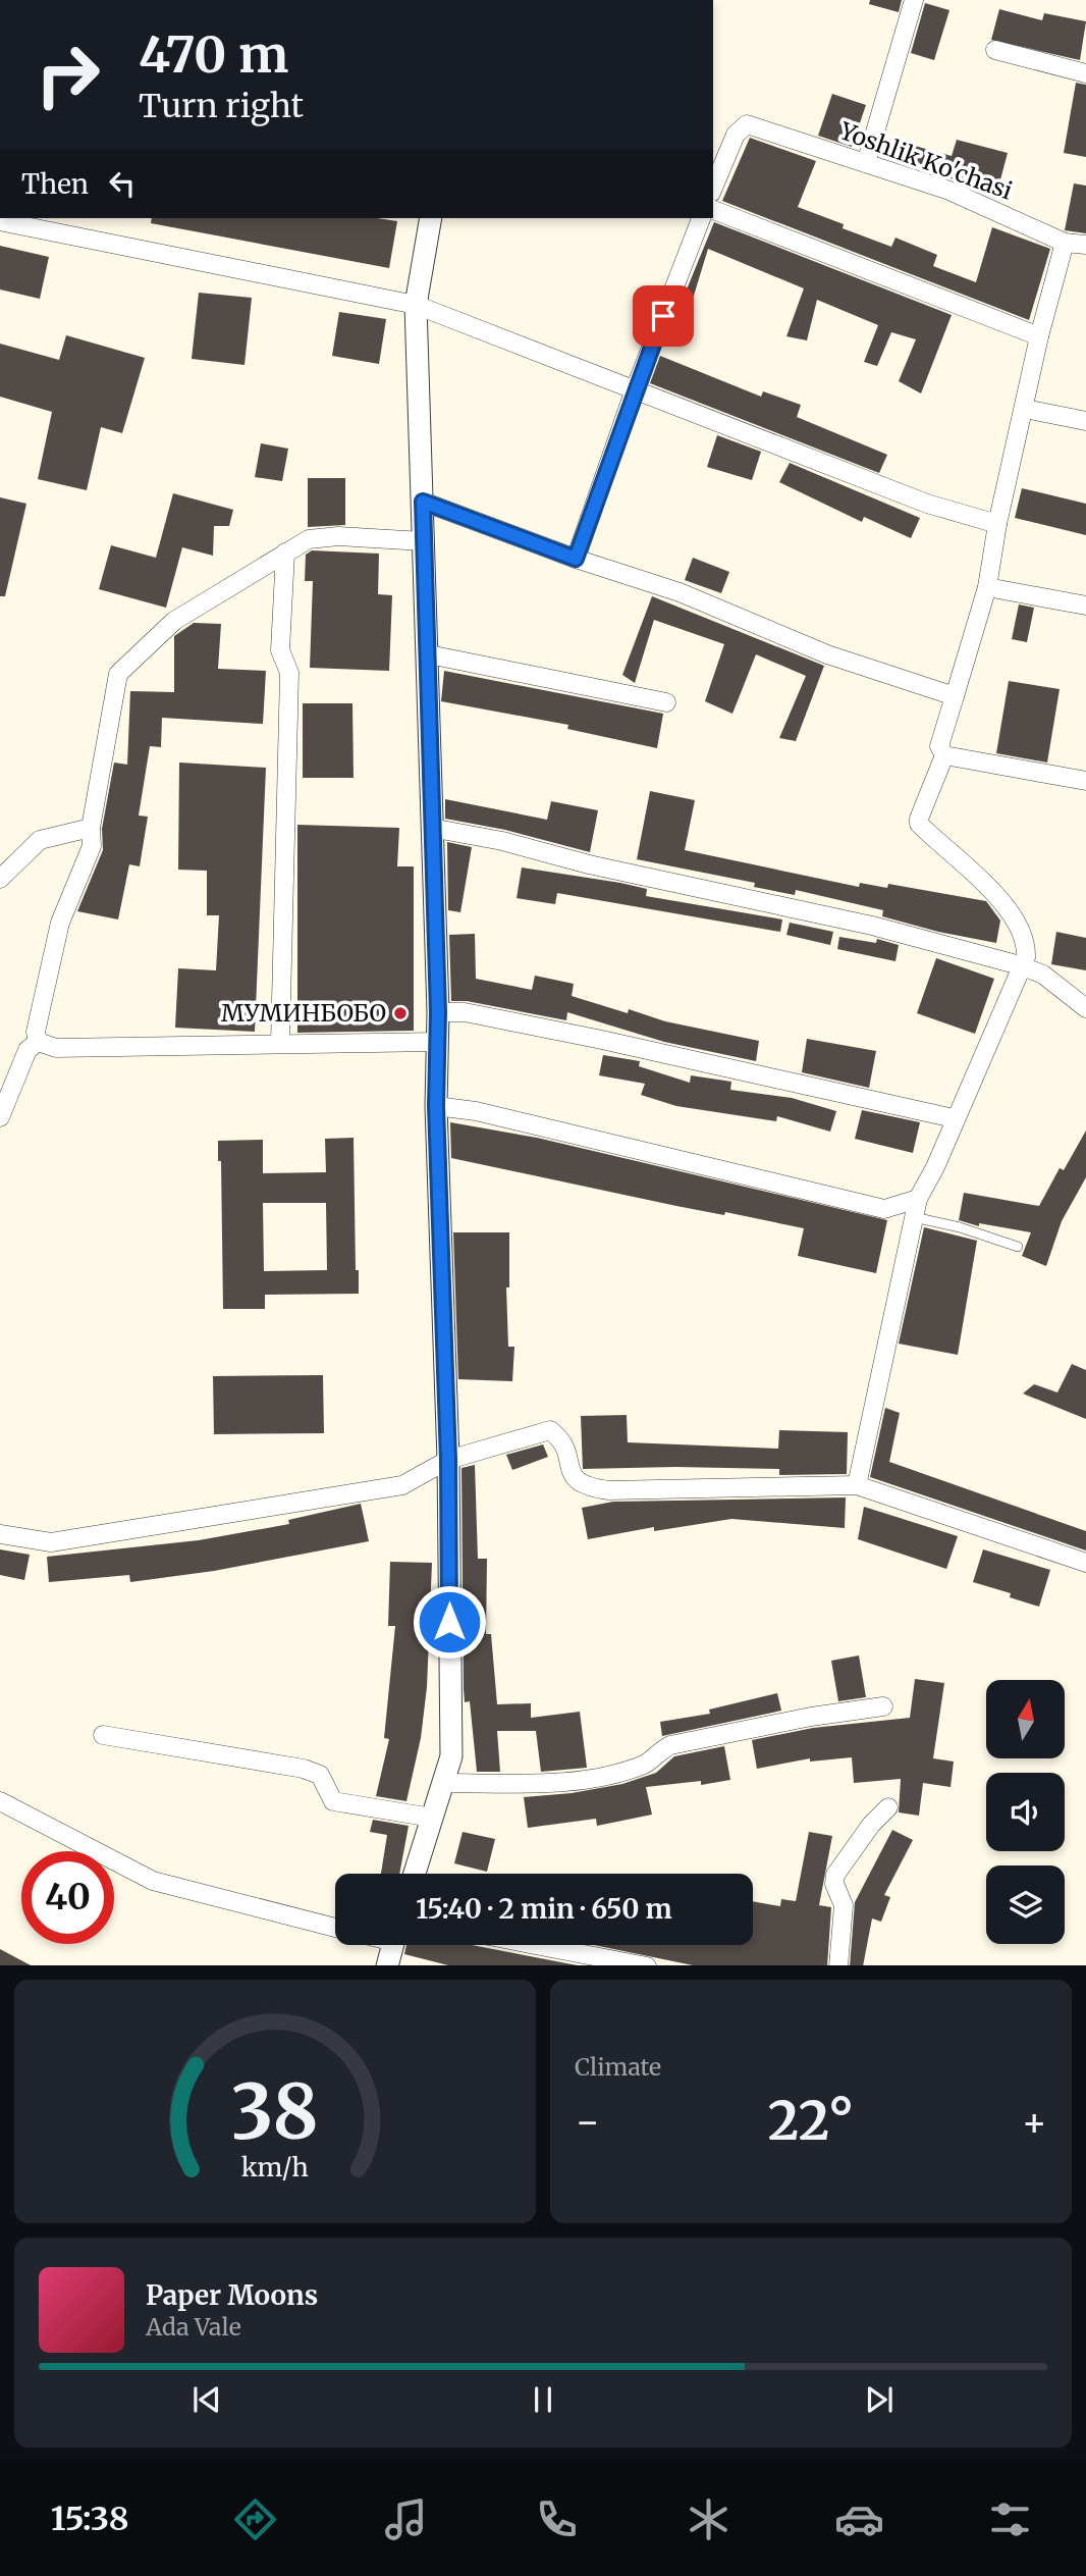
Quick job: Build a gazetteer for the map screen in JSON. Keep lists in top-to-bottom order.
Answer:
{
  "streets": {
    "street": ["Yoshlik Ko'chasi"]
  },
  "places": ["МУМИНБОБО"],
  "north": "top",
  "page": {
    "turn": ["470 m", "Turn right"],
    "then": "Then",
    "limit": "40",
    "trip": "15:40 · 2 min · 650 m",
    "tile": "Climate",
    "heat": ["−", "22°", "+"],
    "song": ["Paper Moons", "Ada Vale"],
    "tabs": "15:38",
    "gauge": ["38", "km/h"]
  }
}
